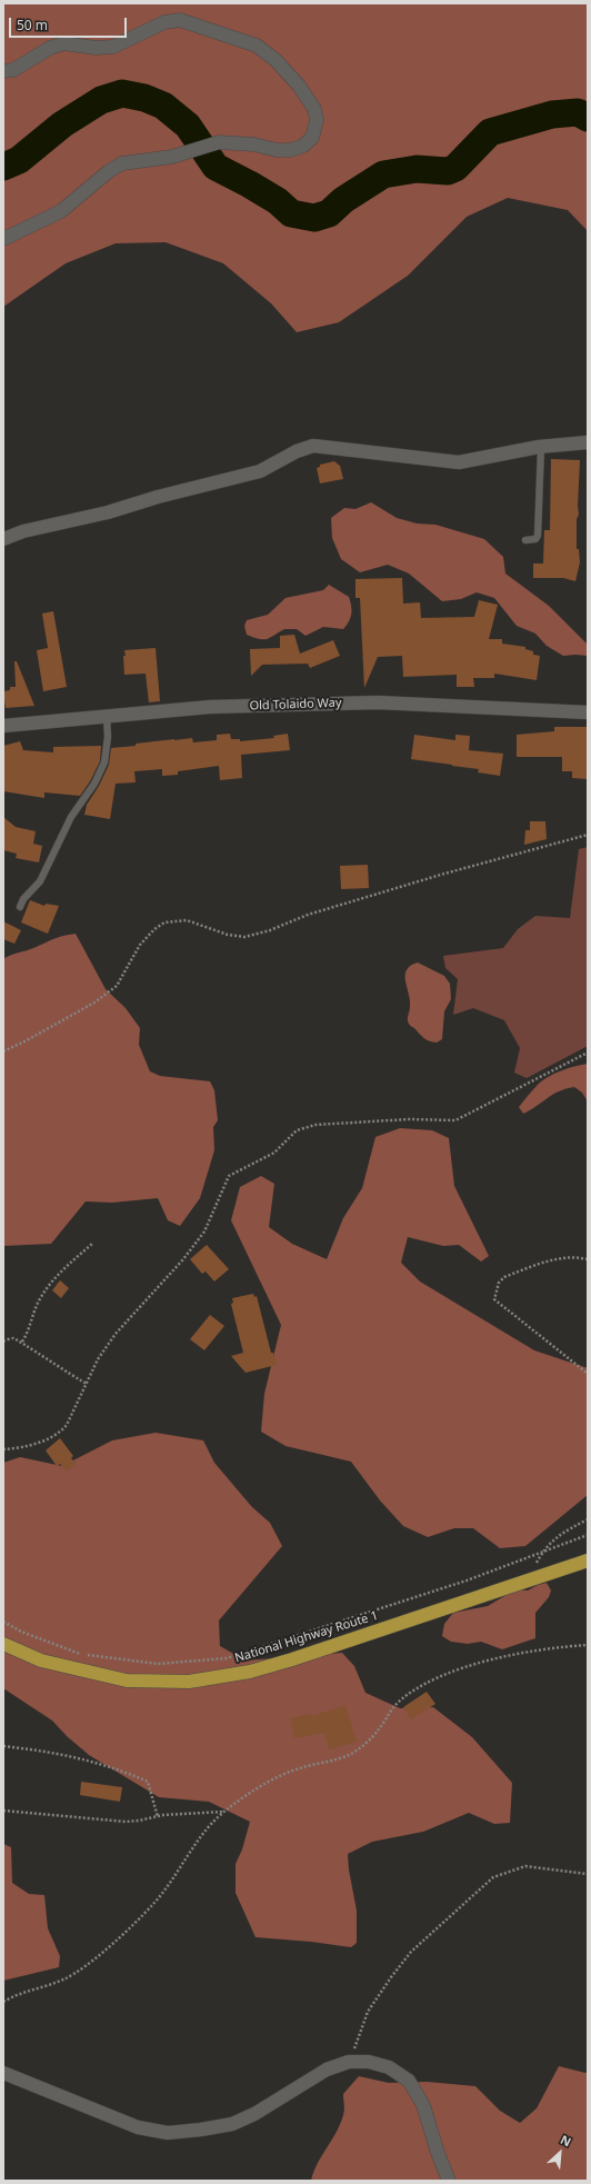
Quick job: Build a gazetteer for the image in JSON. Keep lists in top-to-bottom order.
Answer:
{
  "streets": {
    "highway": ["National Highway Route 1"],
    "street": ["Old Tolaido Way"]
  },
  "scale_bar": "50 m",
  "north": "top right"
}
